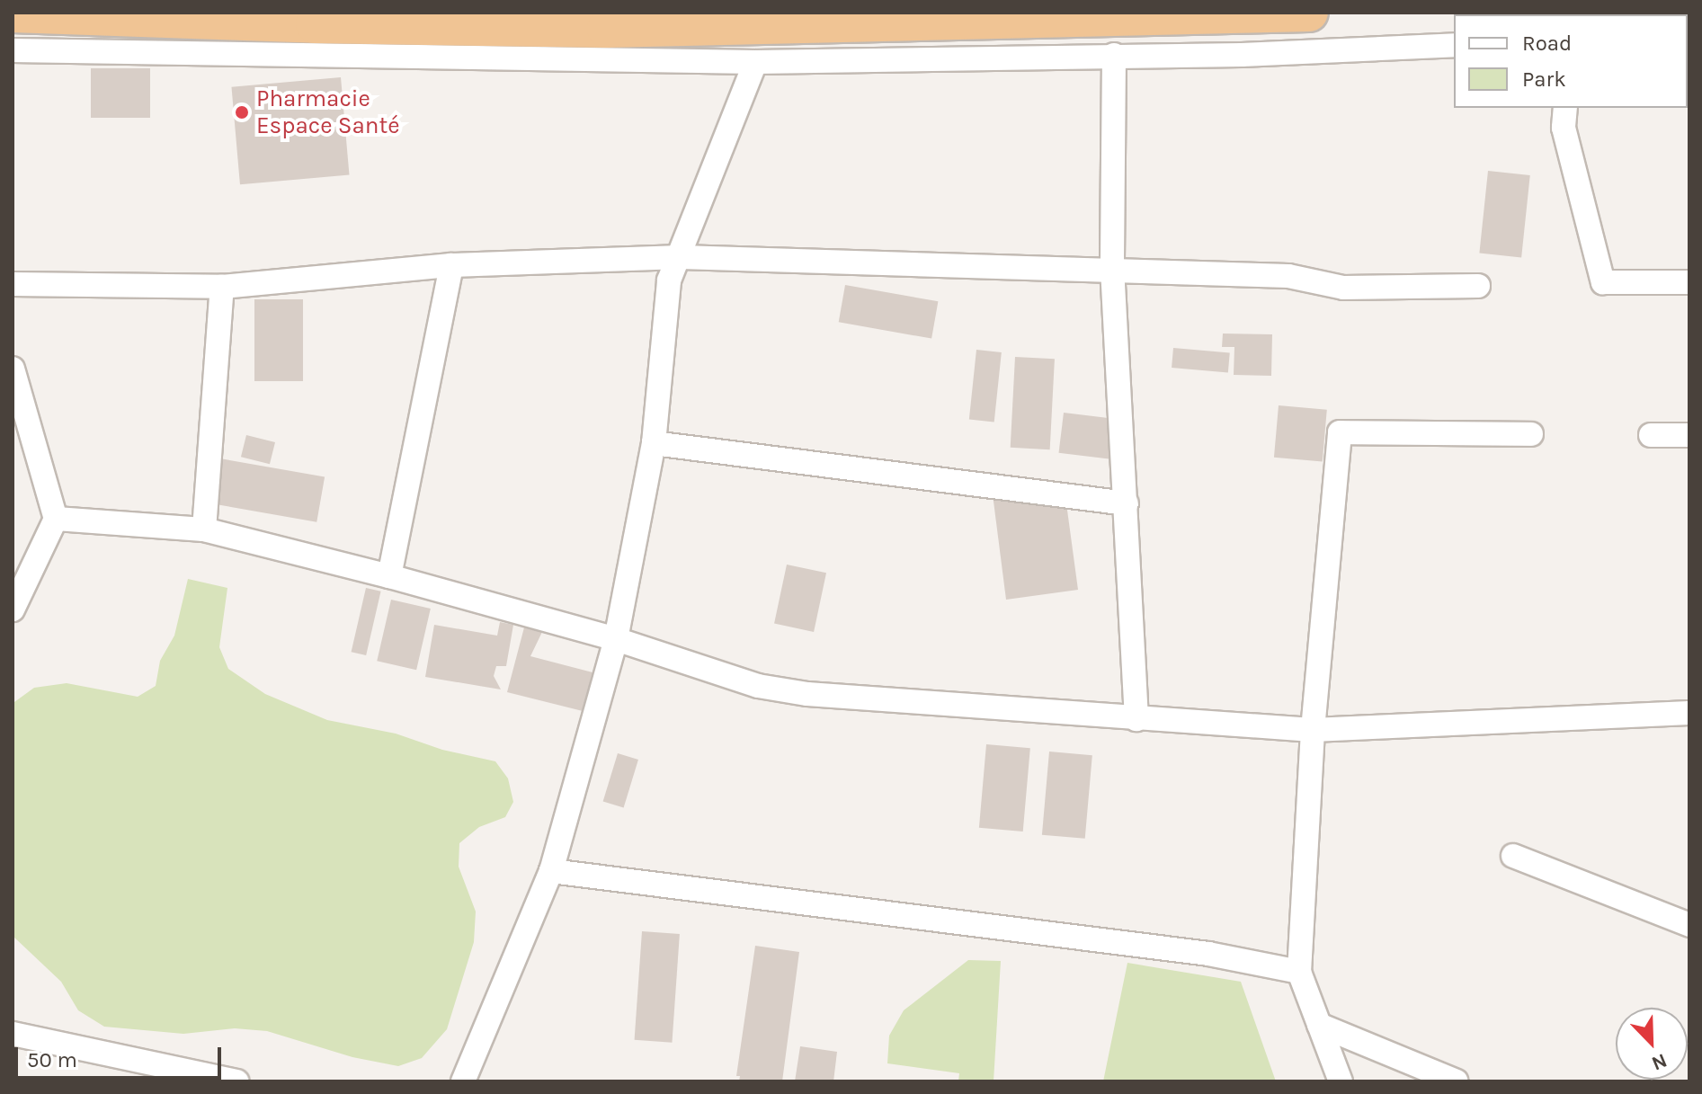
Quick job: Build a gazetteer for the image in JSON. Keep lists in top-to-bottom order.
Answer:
{
  "places": ["Pharmacie Espace Santé"],
  "legend": ["Road", "Park"],
  "scale_bar": "50 m",
  "north": "bottom right"
}
